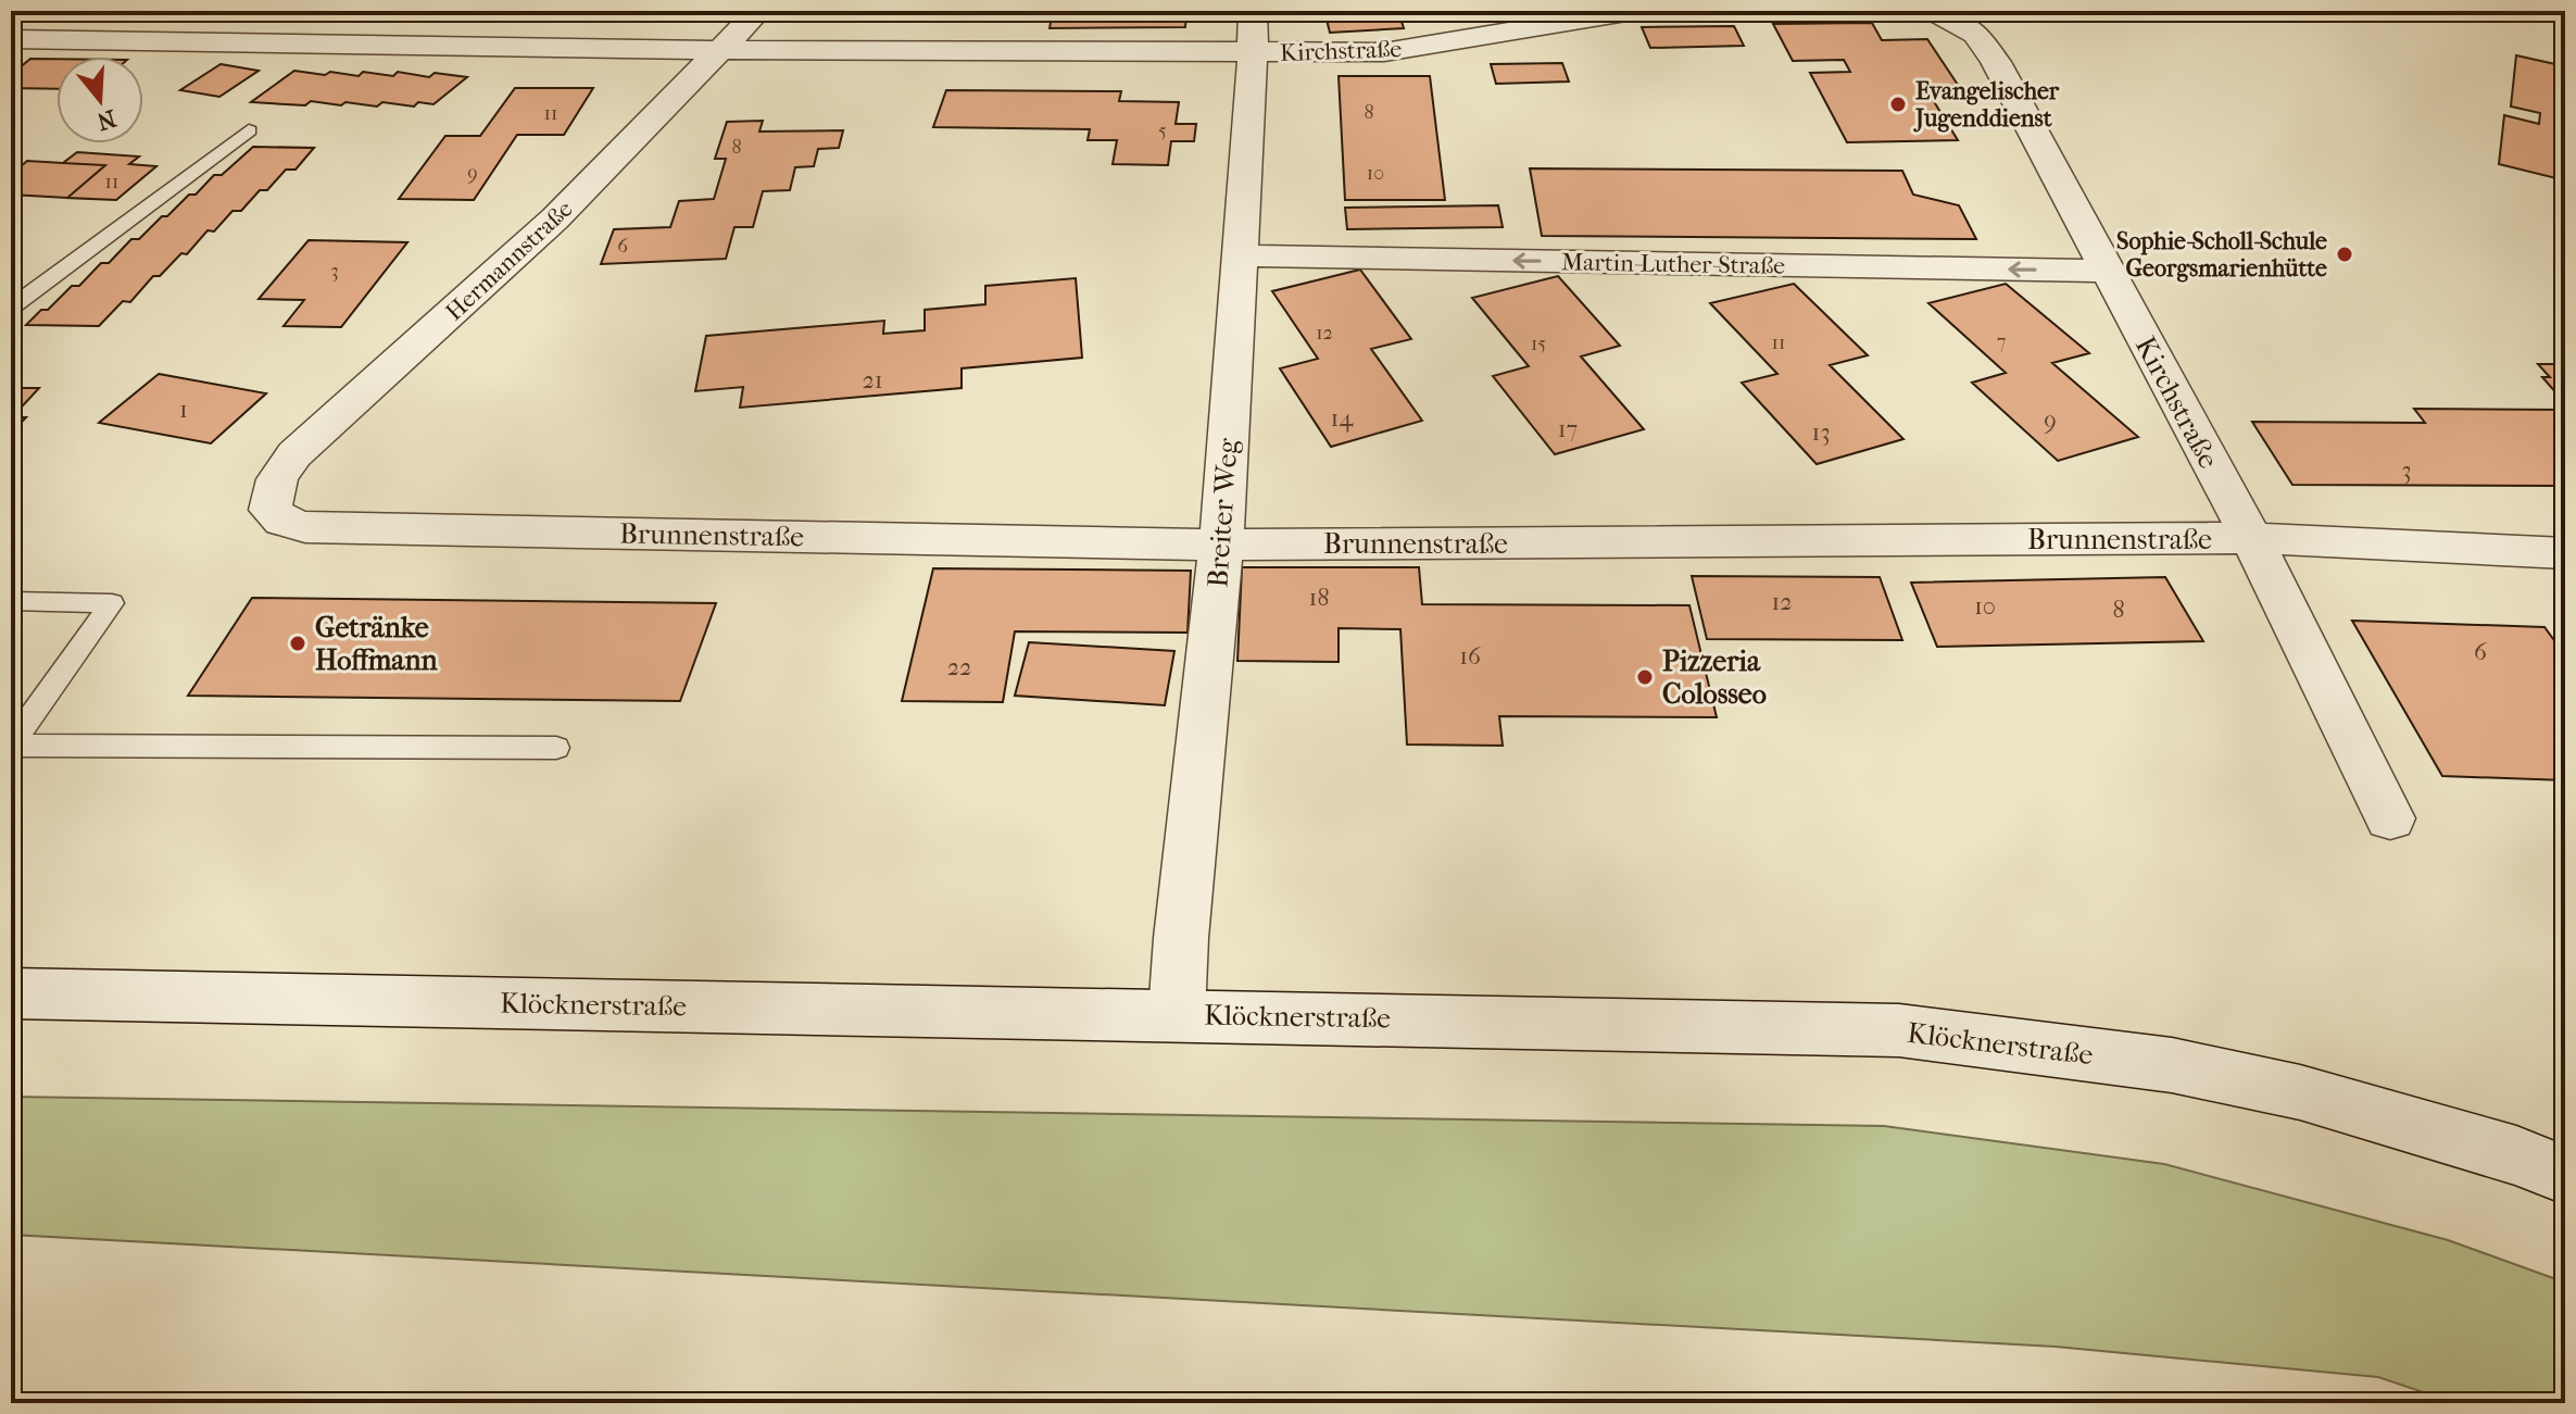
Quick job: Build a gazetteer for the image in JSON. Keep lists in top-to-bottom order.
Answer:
{
  "streets": {
    "street": [
      "Kirchstraße",
      "Hermannstraße",
      "Martin-Luther-Straße",
      "Breiter Weg",
      "Brunnenstraße",
      "Klöcknerstraße"
    ]
  },
  "crossings": [
    ["Kirchstraße", "Hermannstraße"],
    ["Kirchstraße", "Martin-Luther-Straße"],
    ["Kirchstraße", "Breiter Weg"],
    ["Kirchstraße", "Brunnenstraße"],
    ["Hermannstraße", "Brunnenstraße"],
    ["Martin-Luther-Straße", "Breiter Weg"],
    ["Breiter Weg", "Brunnenstraße"],
    ["Breiter Weg", "Klöcknerstraße"]
  ],
  "one_way": ["Martin-Luther-Straße"],
  "places": [
    "Evangelischer Jugenddienst",
    "Sophie-Scholl-Schule Georgsmarienhütte",
    "Getränke Hoffmann",
    "Pizzeria Colosseo"
  ],
  "house_numbers": [
    "8",
    "11",
    "5",
    "8",
    "9",
    "10",
    "11",
    "6",
    "3",
    "12",
    "7",
    "11",
    "15",
    "21",
    "1",
    "14",
    "9",
    "17",
    "13",
    "3",
    "18",
    "12",
    "10",
    "8",
    "6",
    "16",
    "22"
  ],
  "north": "bottom"
}
